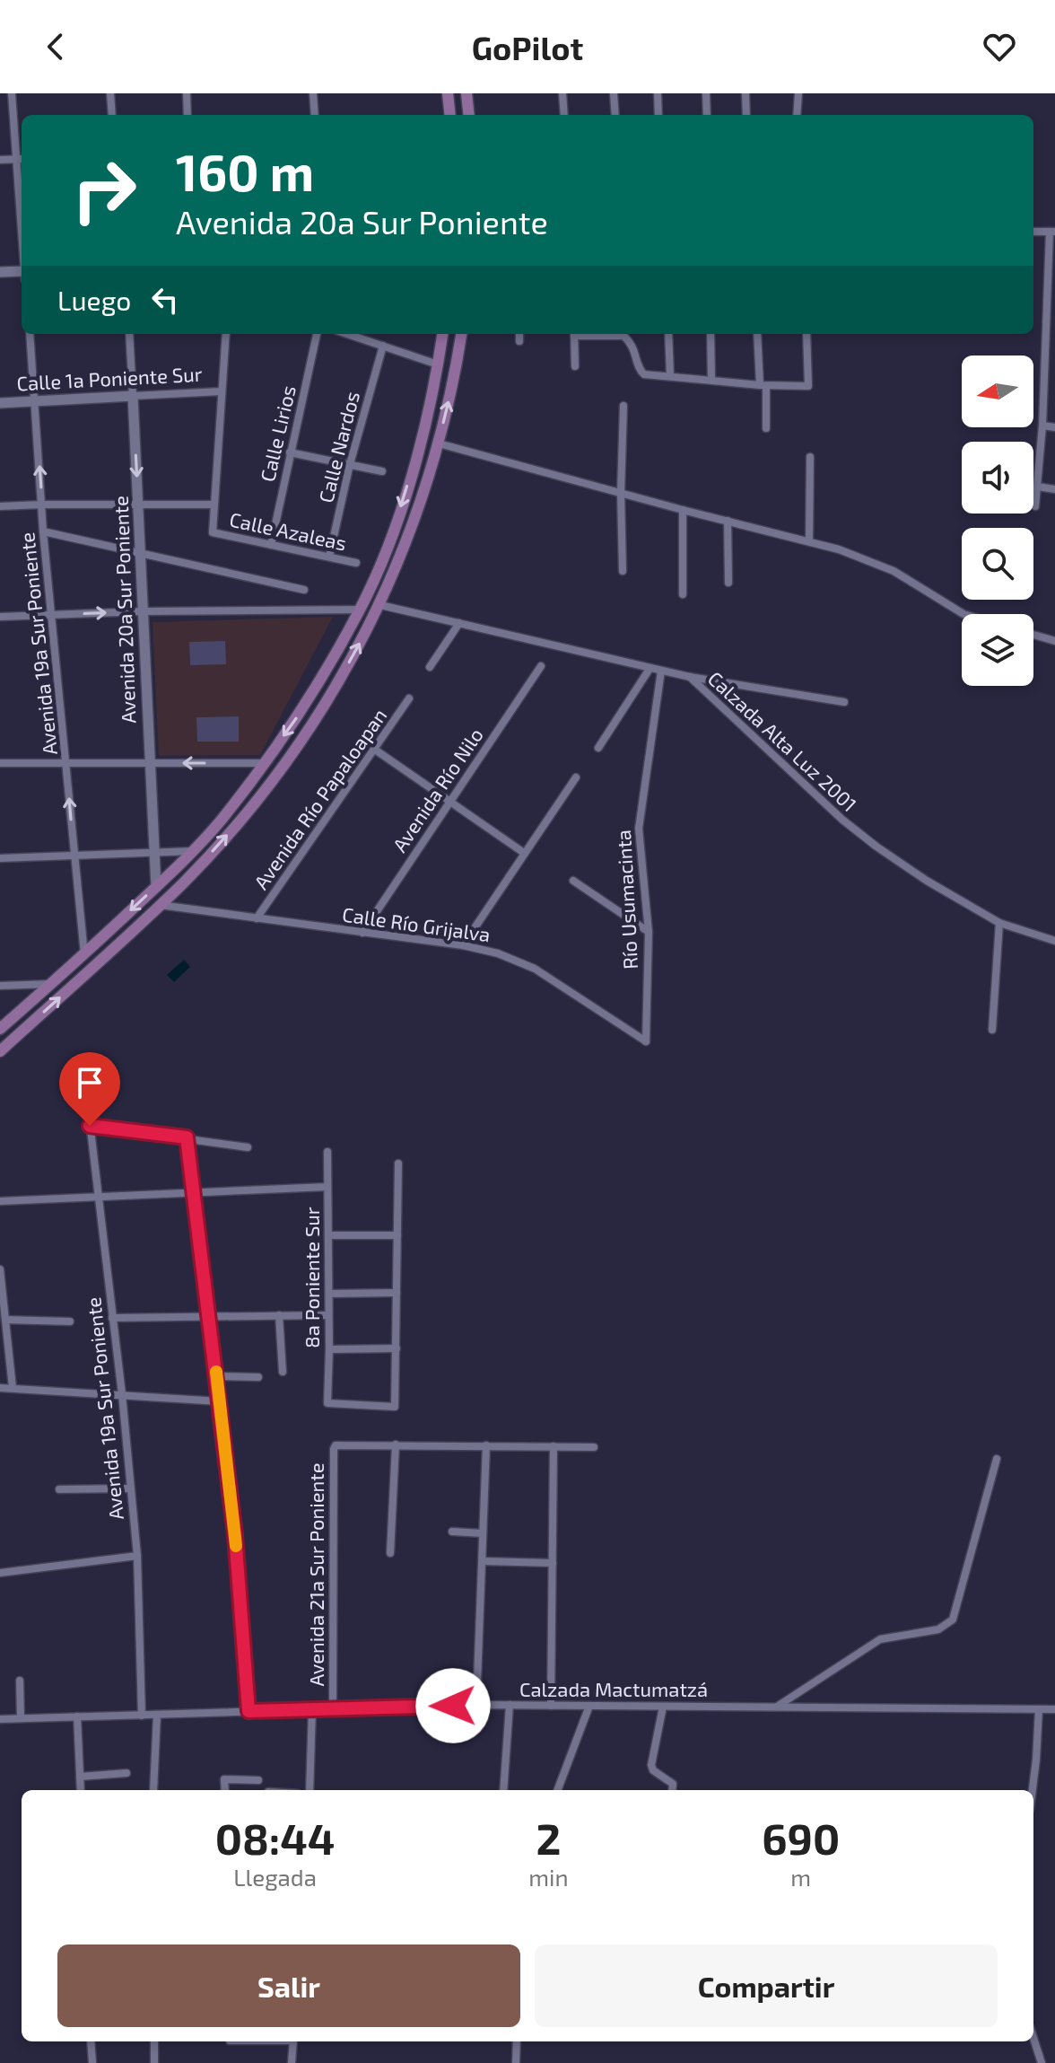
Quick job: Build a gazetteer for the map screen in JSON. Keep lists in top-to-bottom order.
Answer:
{
  "streets": {
    "street": [
      "Calle 1a Poniente Sur",
      "Calle Lirios",
      "Calle Nardos",
      "Calle Azaleas",
      "Avenida 20a Sur Poniente",
      "Avenida 19a Sur Poniente",
      "Calzada Alta Luz 2001",
      "Avenida Río Nilo",
      "Avenida Río Papaloapan",
      "Río Usumacinta",
      "Calle Río Grijalva",
      "8a Poniente Sur",
      "Avenida 21a Sur Poniente",
      "Calzada Mactumatzá"
    ]
  },
  "crossings": [
    ["Calle 1a Poniente Sur", "Avenida 20a Sur Poniente"],
    ["Calle 1a Poniente Sur", "Avenida 19a Sur Poniente"],
    ["Calle Lirios", "Calle Azaleas"],
    ["Calle Nardos", "Calle Azaleas"],
    ["Avenida 19a Sur Poniente", "Calzada Mactumatzá"],
    ["Calzada Alta Luz 2001", "Río Usumacinta"],
    ["Avenida Río Nilo", "Calle Río Grijalva"],
    ["Avenida Río Papaloapan", "Calle Río Grijalva"],
    ["Río Usumacinta", "Calle Río Grijalva"],
    ["Avenida 21a Sur Poniente", "Calzada Mactumatzá"]
  ],
  "north": "left",
  "page": {
    "header": "GoPilot",
    "turn": ["160 m", "Avenida 20a Sur Poniente"],
    "then": "Luego",
    "eta": [
      "08:44",
      "Llegada",
      "2",
      "min",
      "690",
      "m"
    ],
    "buttons": ["Salir", "Compartir"]
  }
}
